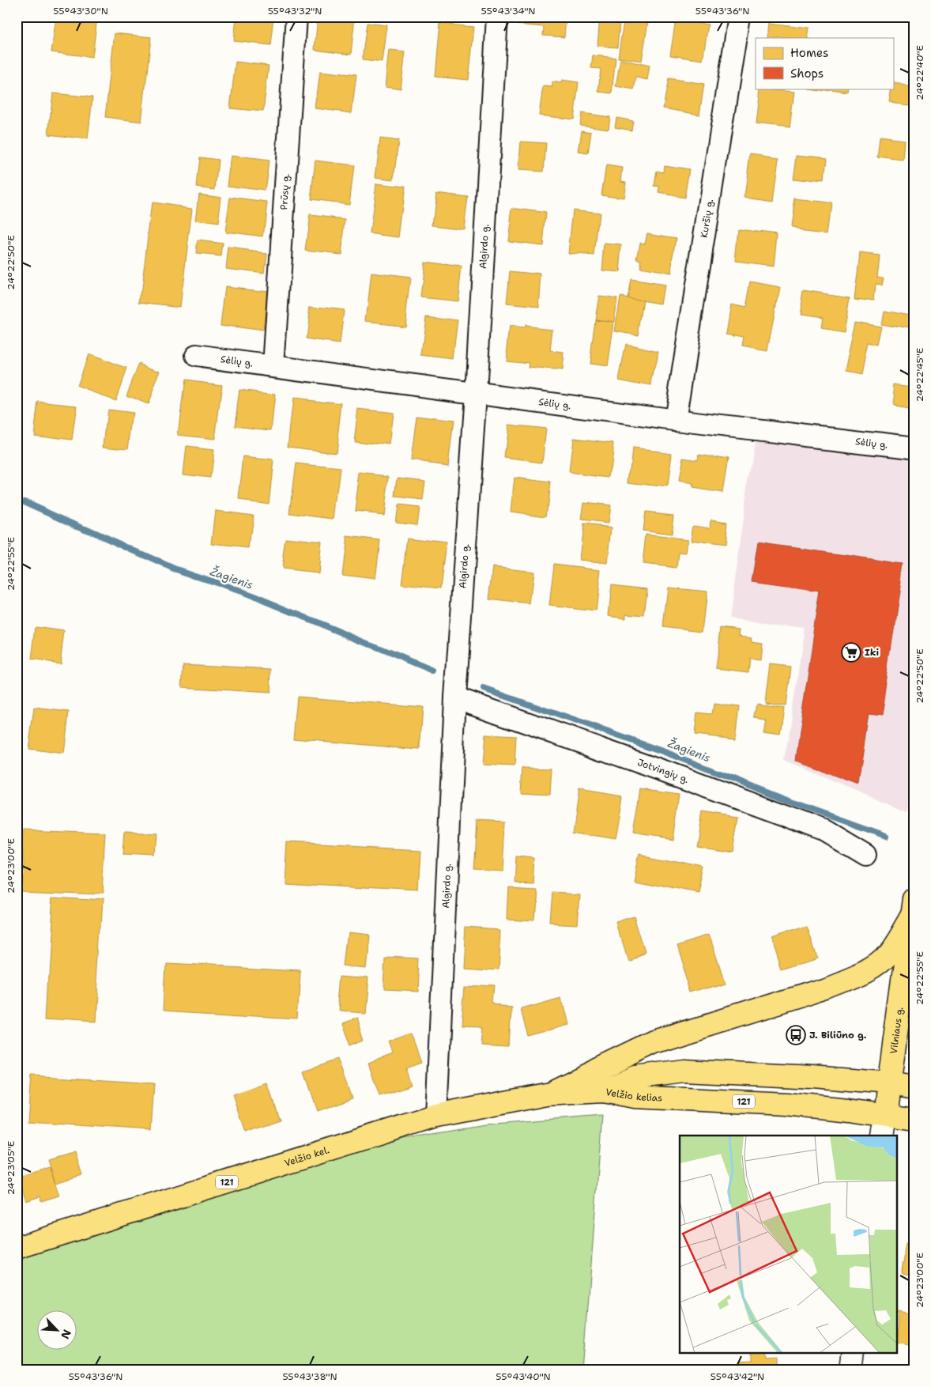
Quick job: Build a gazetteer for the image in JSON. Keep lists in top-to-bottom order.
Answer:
{
  "streets": {
    "main road": [
      "Vilniaus g.",
      "Velžio kelias",
      "121",
      "Velžio kel."
    ],
    "street": [
      "Prūsų g.",
      "Kuršių g.",
      "Algirdo g.",
      "Sėlių g.",
      "Jotvingių g."
    ]
  },
  "crossings": [
    ["Prūsų g.", "Sėlių g."],
    ["Kuršių g.", "Sėlių g."],
    ["Algirdo g.", "Sėlių g."],
    ["Algirdo g.", "Jotvingių g."],
    ["Algirdo g.", "Velžio kel."],
    ["Vilniaus g.", "Velžio kelias"],
    ["Velžio kelias", "Velžio kel."]
  ],
  "water": ["Žagienis"],
  "places": {
    "supermarket": ["Iki"],
    "bus stop": ["J. Biliūno g."]
  },
  "legend": ["Homes", "Shops"],
  "north": "bottom right",
  "coordinates": [
    "55°43'30\"N",
    "55°43'32\"N",
    "55°43'34\"N",
    "55°43'36\"N",
    "24°22'40\"E",
    "24°22'50\"E",
    "24°22'45\"E",
    "24°22'55\"E",
    "24°23'00\"E",
    "24°23'05\"E",
    "55°43'38\"N",
    "55°43'40\"N",
    "55°43'42\"N"
  ]
}
